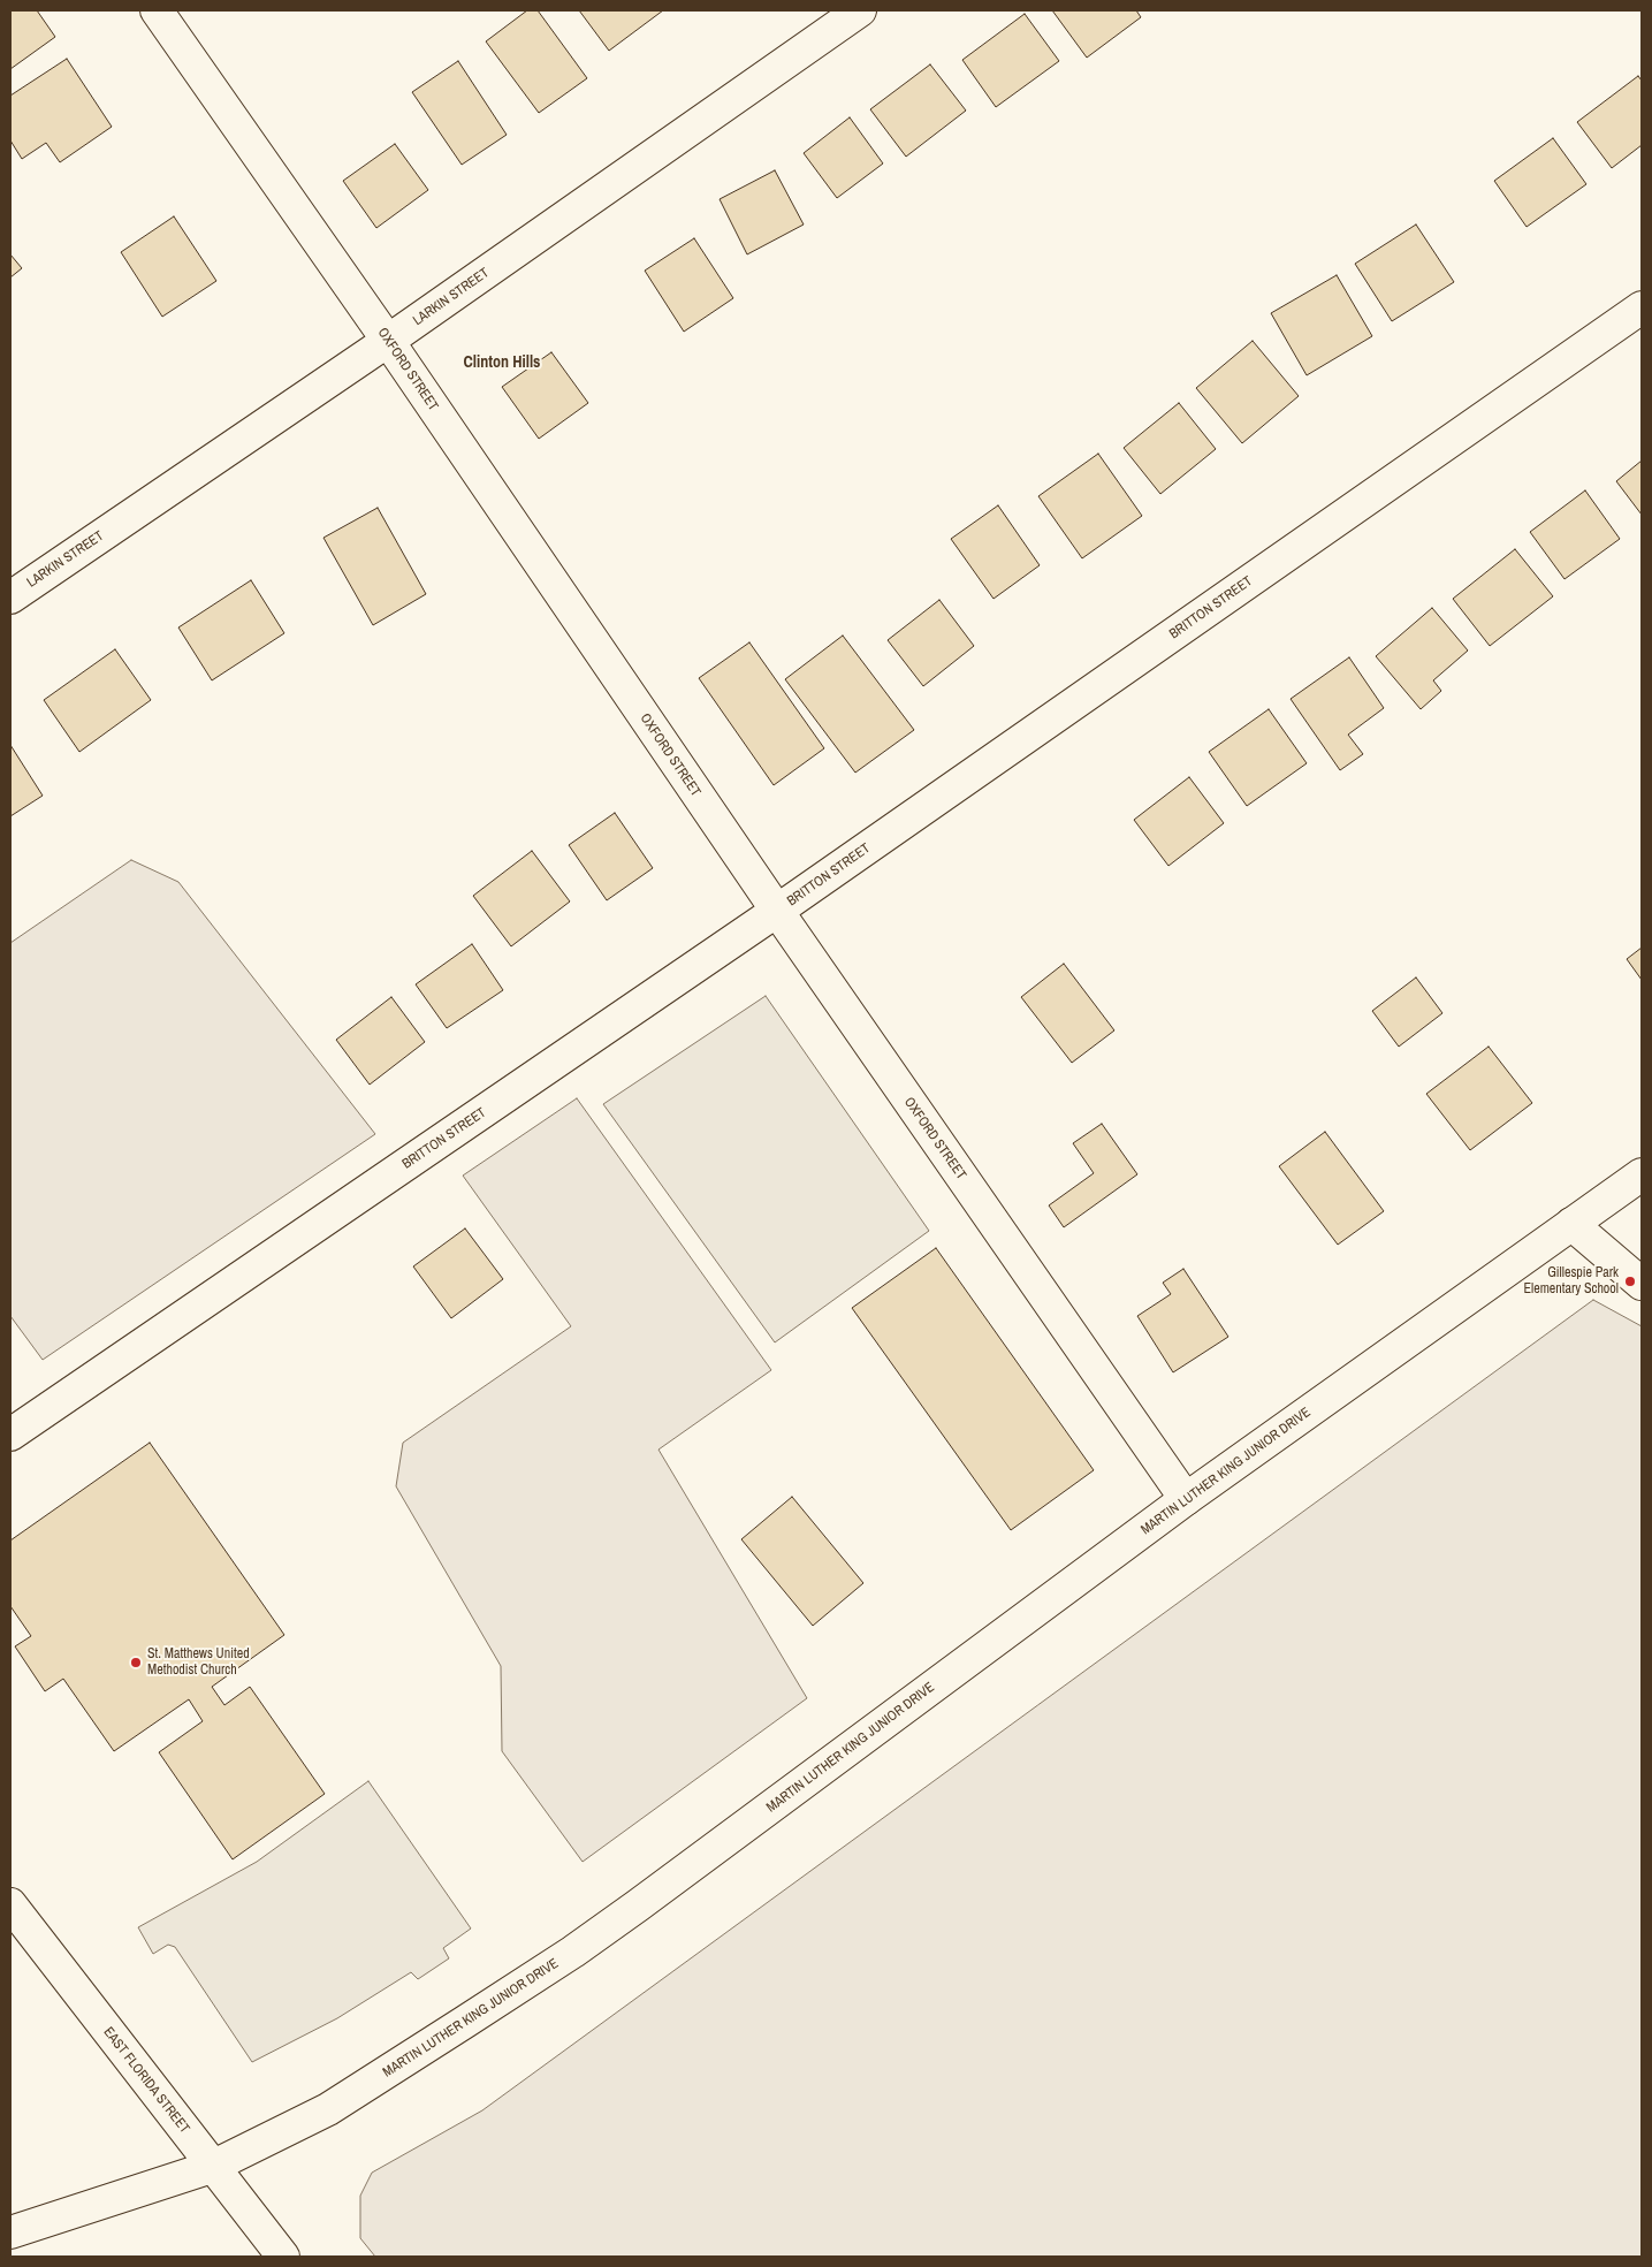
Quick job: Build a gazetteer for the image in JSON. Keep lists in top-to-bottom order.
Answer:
{
  "streets": {
    "street": [
      "LARKIN STREET",
      "OXFORD STREET",
      "BRITTON STREET",
      "MARTIN LUTHER KING JUNIOR DRIVE",
      "EAST FLORIDA STREET"
    ]
  },
  "crossings": [
    ["LARKIN STREET", "OXFORD STREET"],
    ["OXFORD STREET", "BRITTON STREET"],
    ["OXFORD STREET", "MARTIN LUTHER KING JUNIOR DRIVE"],
    ["MARTIN LUTHER KING JUNIOR DRIVE", "EAST FLORIDA STREET"]
  ],
  "districts": ["Clinton Hills"],
  "places": ["Gillespie Park Elementary School", "St. Matthews United Methodist Church"]
}
